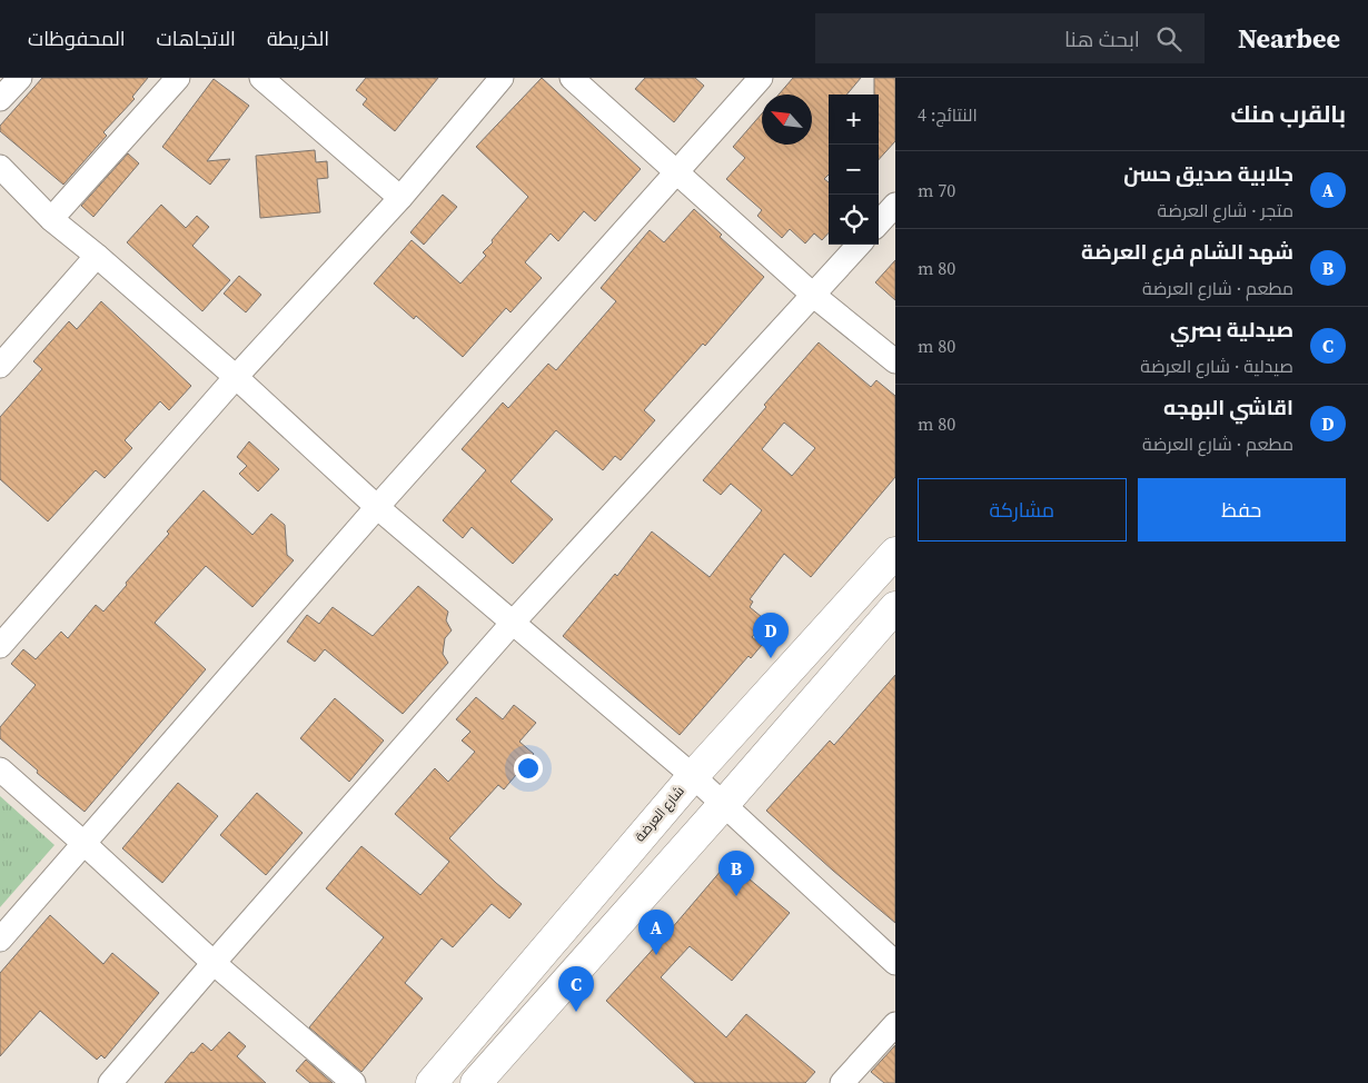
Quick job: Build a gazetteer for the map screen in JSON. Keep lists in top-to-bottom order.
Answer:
{
  "streets": {
    "main road": ["شارع العرضة"]
  },
  "north": "top left",
  "page": {
    "header": "Nearbee",
    "search": "ابحث هنا",
    "nav": ["الخريطة", "الاتجاهات", "المحفوظات"],
    "heading": ["بالقرب منك", "النتائج: 4"],
    "map_buttons": ["+", "−"],
    "list": [
      {
        "mark": "A",
        "name": "جلابية صديق حسن",
        "note": "متجر · شارع العرضة",
        "value": "70 m"
      },
      {
        "mark": "B",
        "name": "شهد الشام فرع العرضة",
        "note": "مطعم · شارع العرضة",
        "value": "80 m"
      },
      {
        "mark": "C",
        "name": "صيدلية بصري",
        "note": "صيدلية · شارع العرضة",
        "value": "80 m"
      },
      {
        "mark": "D",
        "name": "اقاشي البهجه",
        "note": "مطعم · شارع العرضة",
        "value": "80 m"
      }
    ],
    "buttons": ["حفظ", "مشاركة"],
    "pins": [
      "D",
      "B",
      "A",
      "C"
    ]
  }
}
